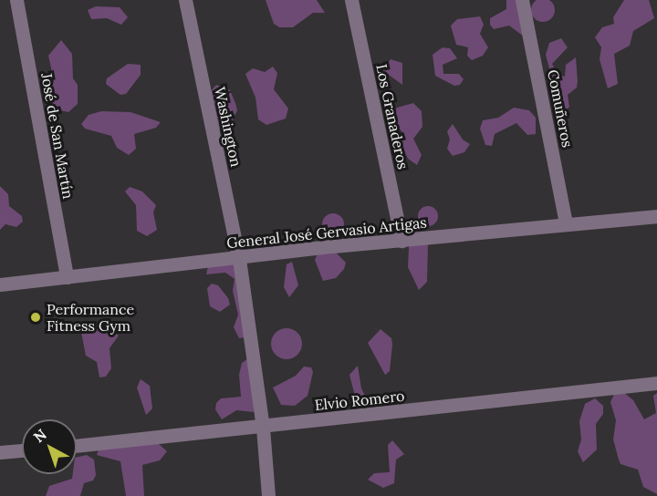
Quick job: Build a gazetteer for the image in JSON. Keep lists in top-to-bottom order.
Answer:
{
  "streets": {
    "street": [
      "Comuñeros",
      "Los Granaderos",
      "Washington",
      "José de San Martín",
      "General José Gervasio Artigas",
      "Elvio Romero"
    ]
  },
  "crossings": [
    ["Comuñeros", "General José Gervasio Artigas"],
    ["Los Granaderos", "General José Gervasio Artigas"],
    ["Washington", "General José Gervasio Artigas"],
    ["Washington", "Elvio Romero"],
    ["José de San Martín", "General José Gervasio Artigas"]
  ],
  "places": ["Performance Fitness Gym"],
  "north": "top left"
}
